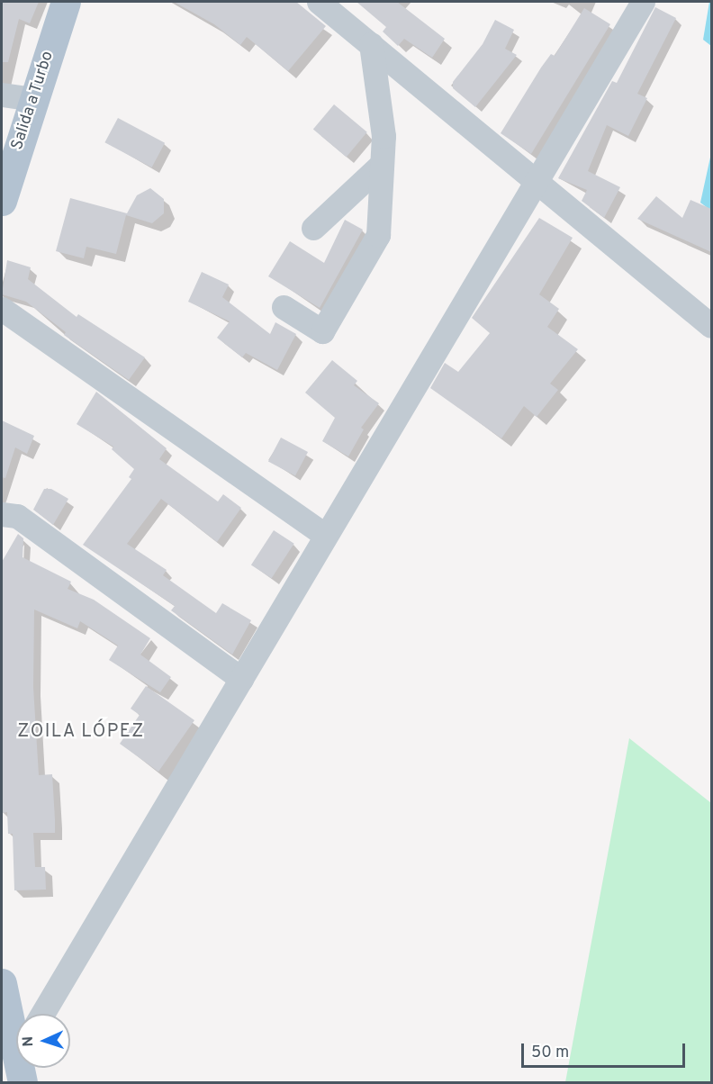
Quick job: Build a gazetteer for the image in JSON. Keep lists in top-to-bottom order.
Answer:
{
  "streets": {
    "main road": ["Salida a Turbo"]
  },
  "districts": ["ZOILA LÓPEZ"],
  "scale_bar": "50 m",
  "north": "left"
}
